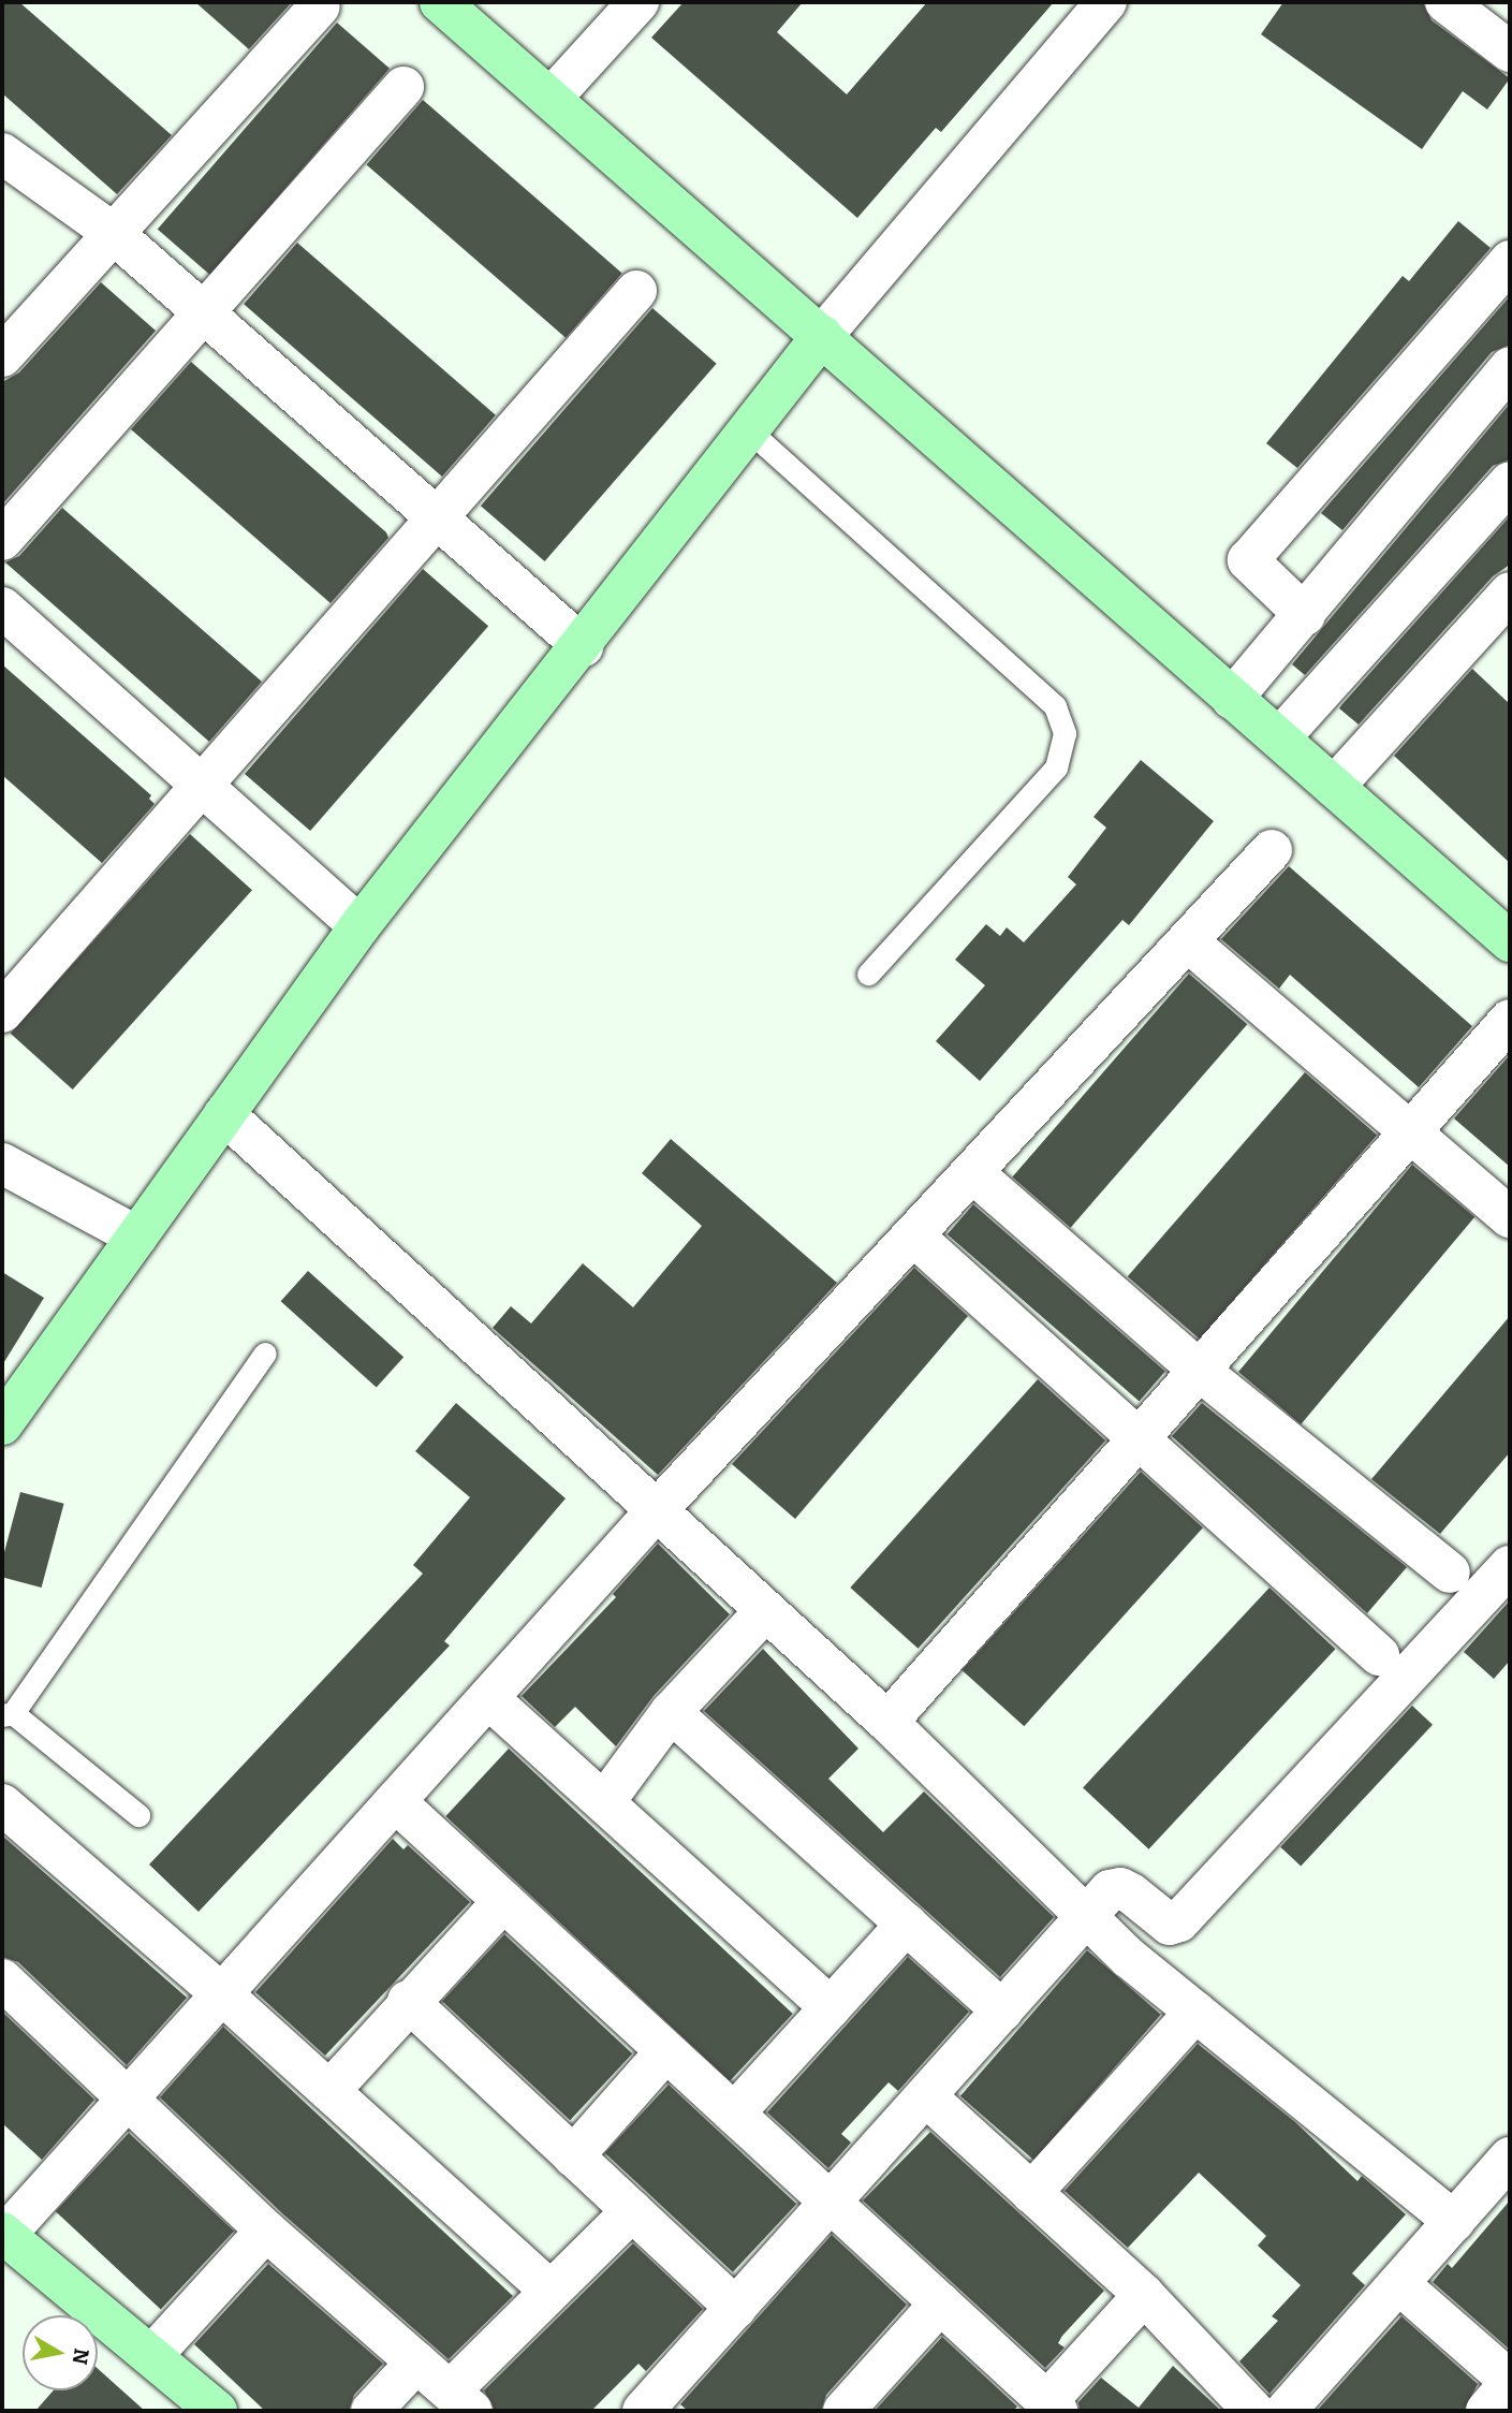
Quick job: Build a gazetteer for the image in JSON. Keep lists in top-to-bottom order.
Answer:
{
  "north": "right"
}
